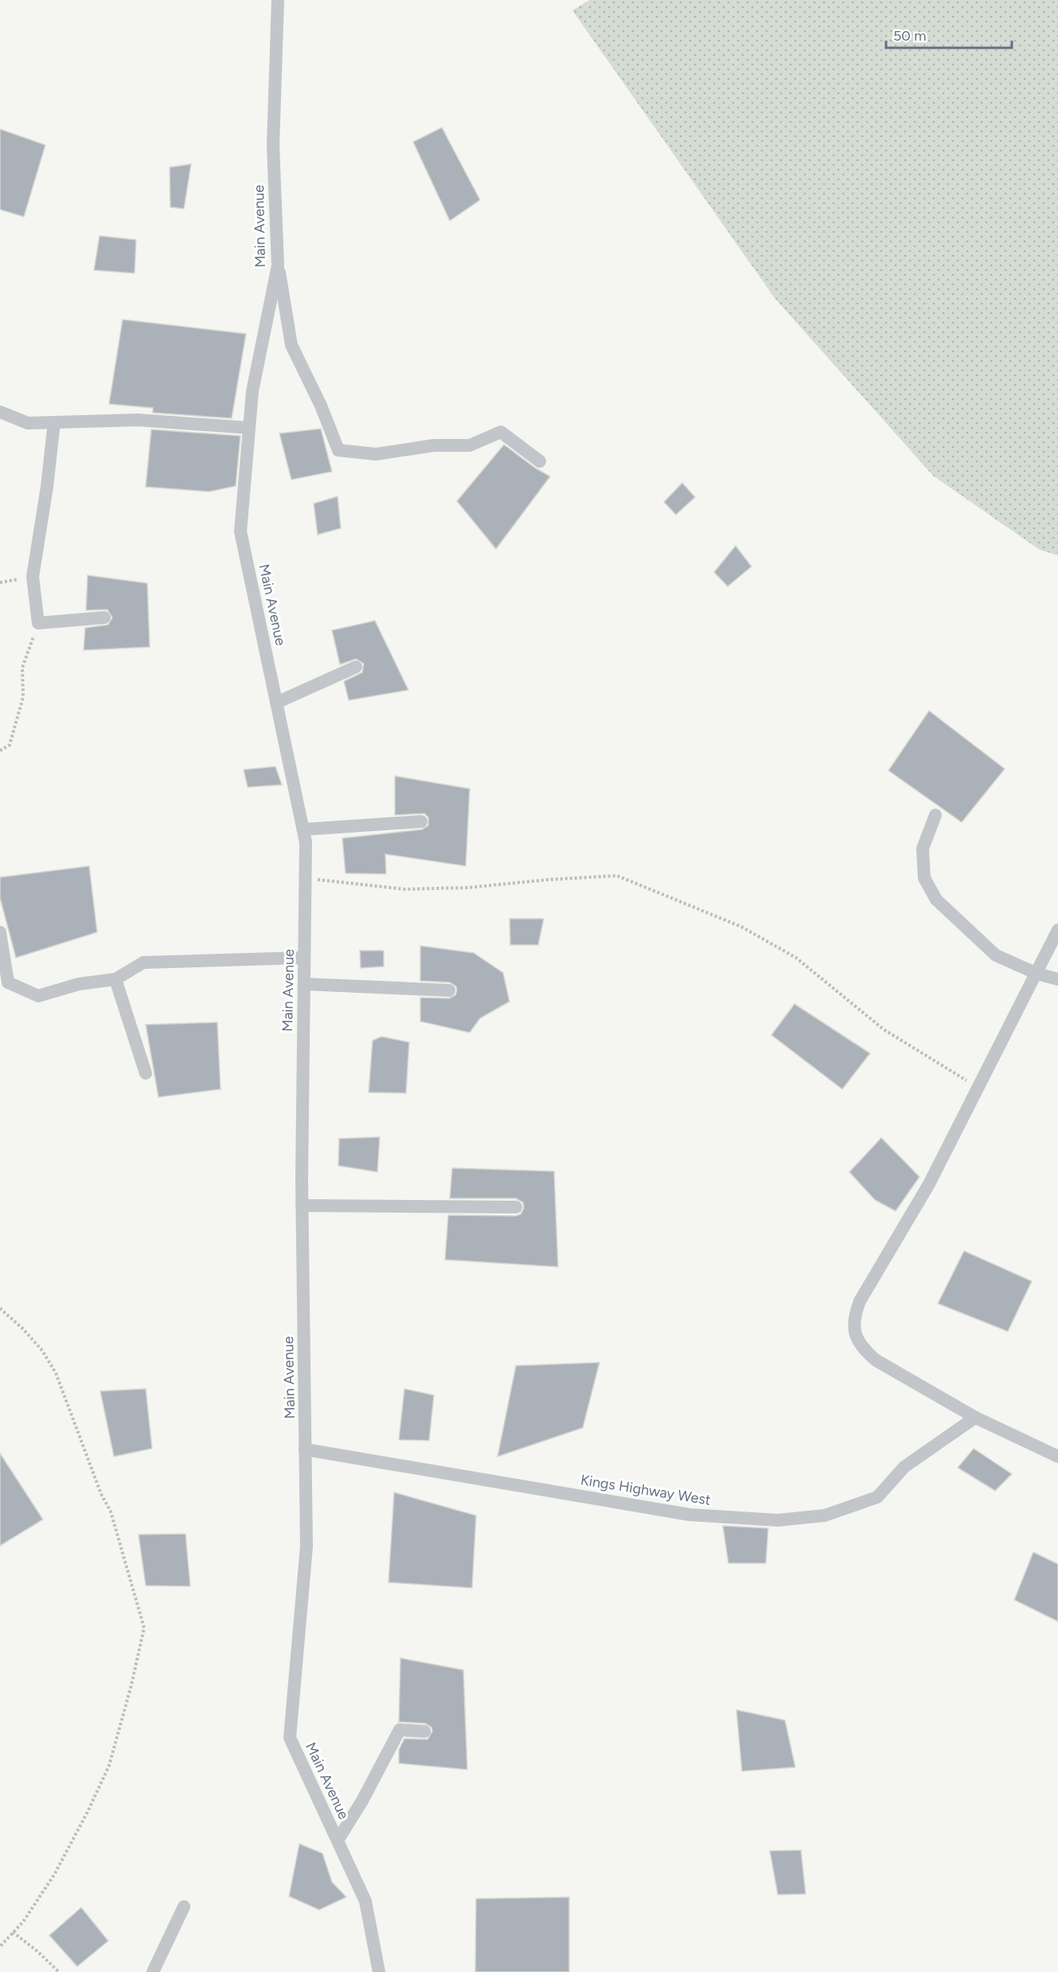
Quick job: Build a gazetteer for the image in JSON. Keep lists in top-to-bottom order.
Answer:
{
  "streets": {
    "street": ["Main Avenue", "Kings Highway West"]
  },
  "crossings": [
    ["Main Avenue", "Kings Highway West"]
  ],
  "scale_bar": "50 m"
}
